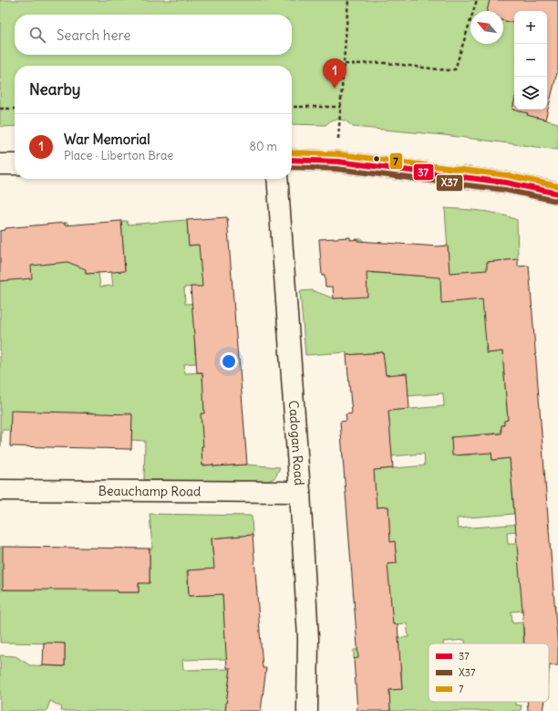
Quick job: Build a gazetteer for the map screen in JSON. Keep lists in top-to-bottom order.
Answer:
{
  "streets": {
    "street": ["Cadogan Road", "Beauchamp Road"]
  },
  "crossings": [
    ["Cadogan Road", "Beauchamp Road"]
  ],
  "lines": ["transit line 7", "transit line 37", "transit line X37"],
  "legend": ["37", "X37", "7"],
  "north": "top left",
  "page": {
    "map_buttons": ["+", "−"],
    "search": "Search here",
    "pins": "1",
    "heading": "Nearby",
    "list": [
      {
        "mark": "1",
        "name": "War Memorial",
        "note": "Place · Liberton Brae",
        "value": "80 m"
      }
    ]
  }
}
